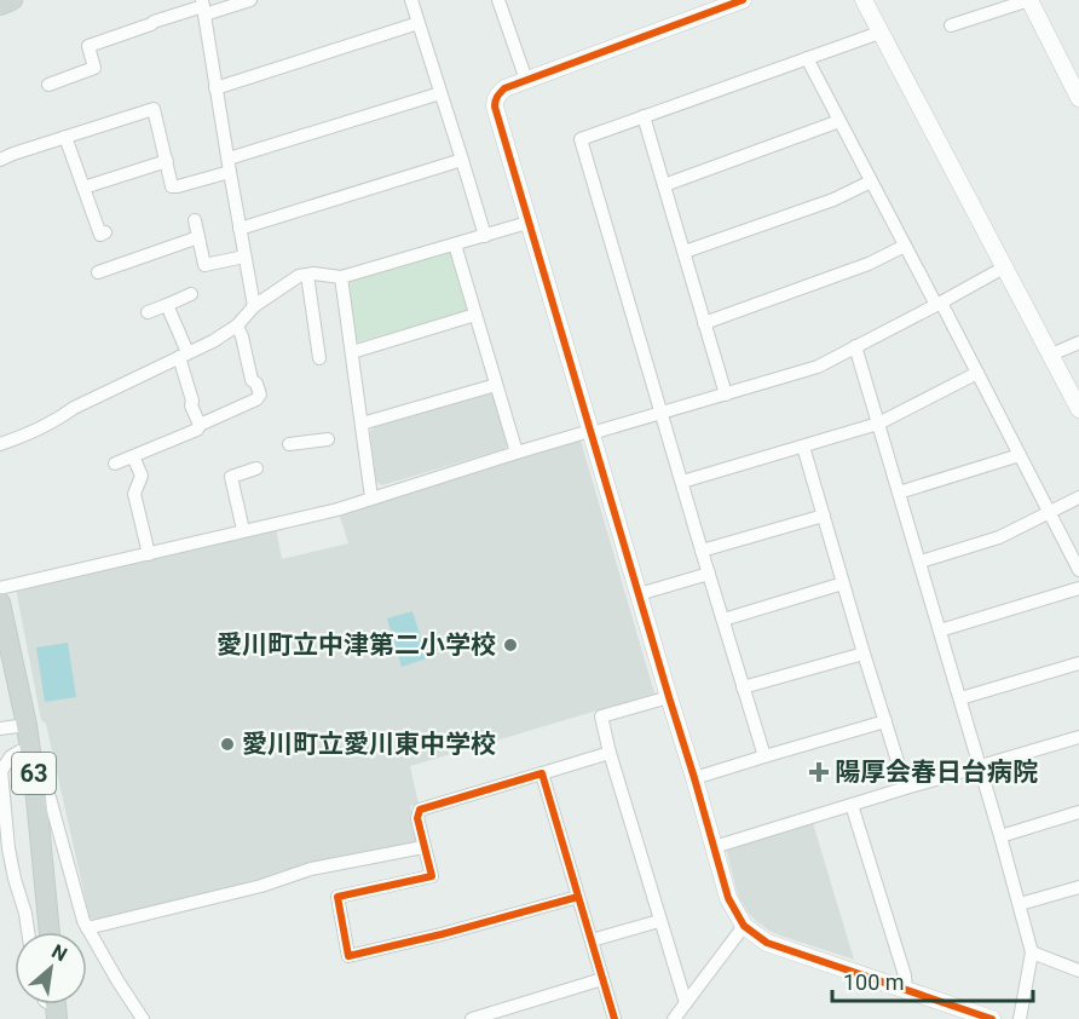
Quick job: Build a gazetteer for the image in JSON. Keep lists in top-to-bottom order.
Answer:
{
  "streets": {
    "main road": ["63"]
  },
  "places": {
    "other": ["愛川町立中津第二小学校", "愛川町立愛川東中学校"],
    "health": ["陽厚会春日台病院"]
  },
  "scale_bar": "100 m",
  "north": "top right"
}
